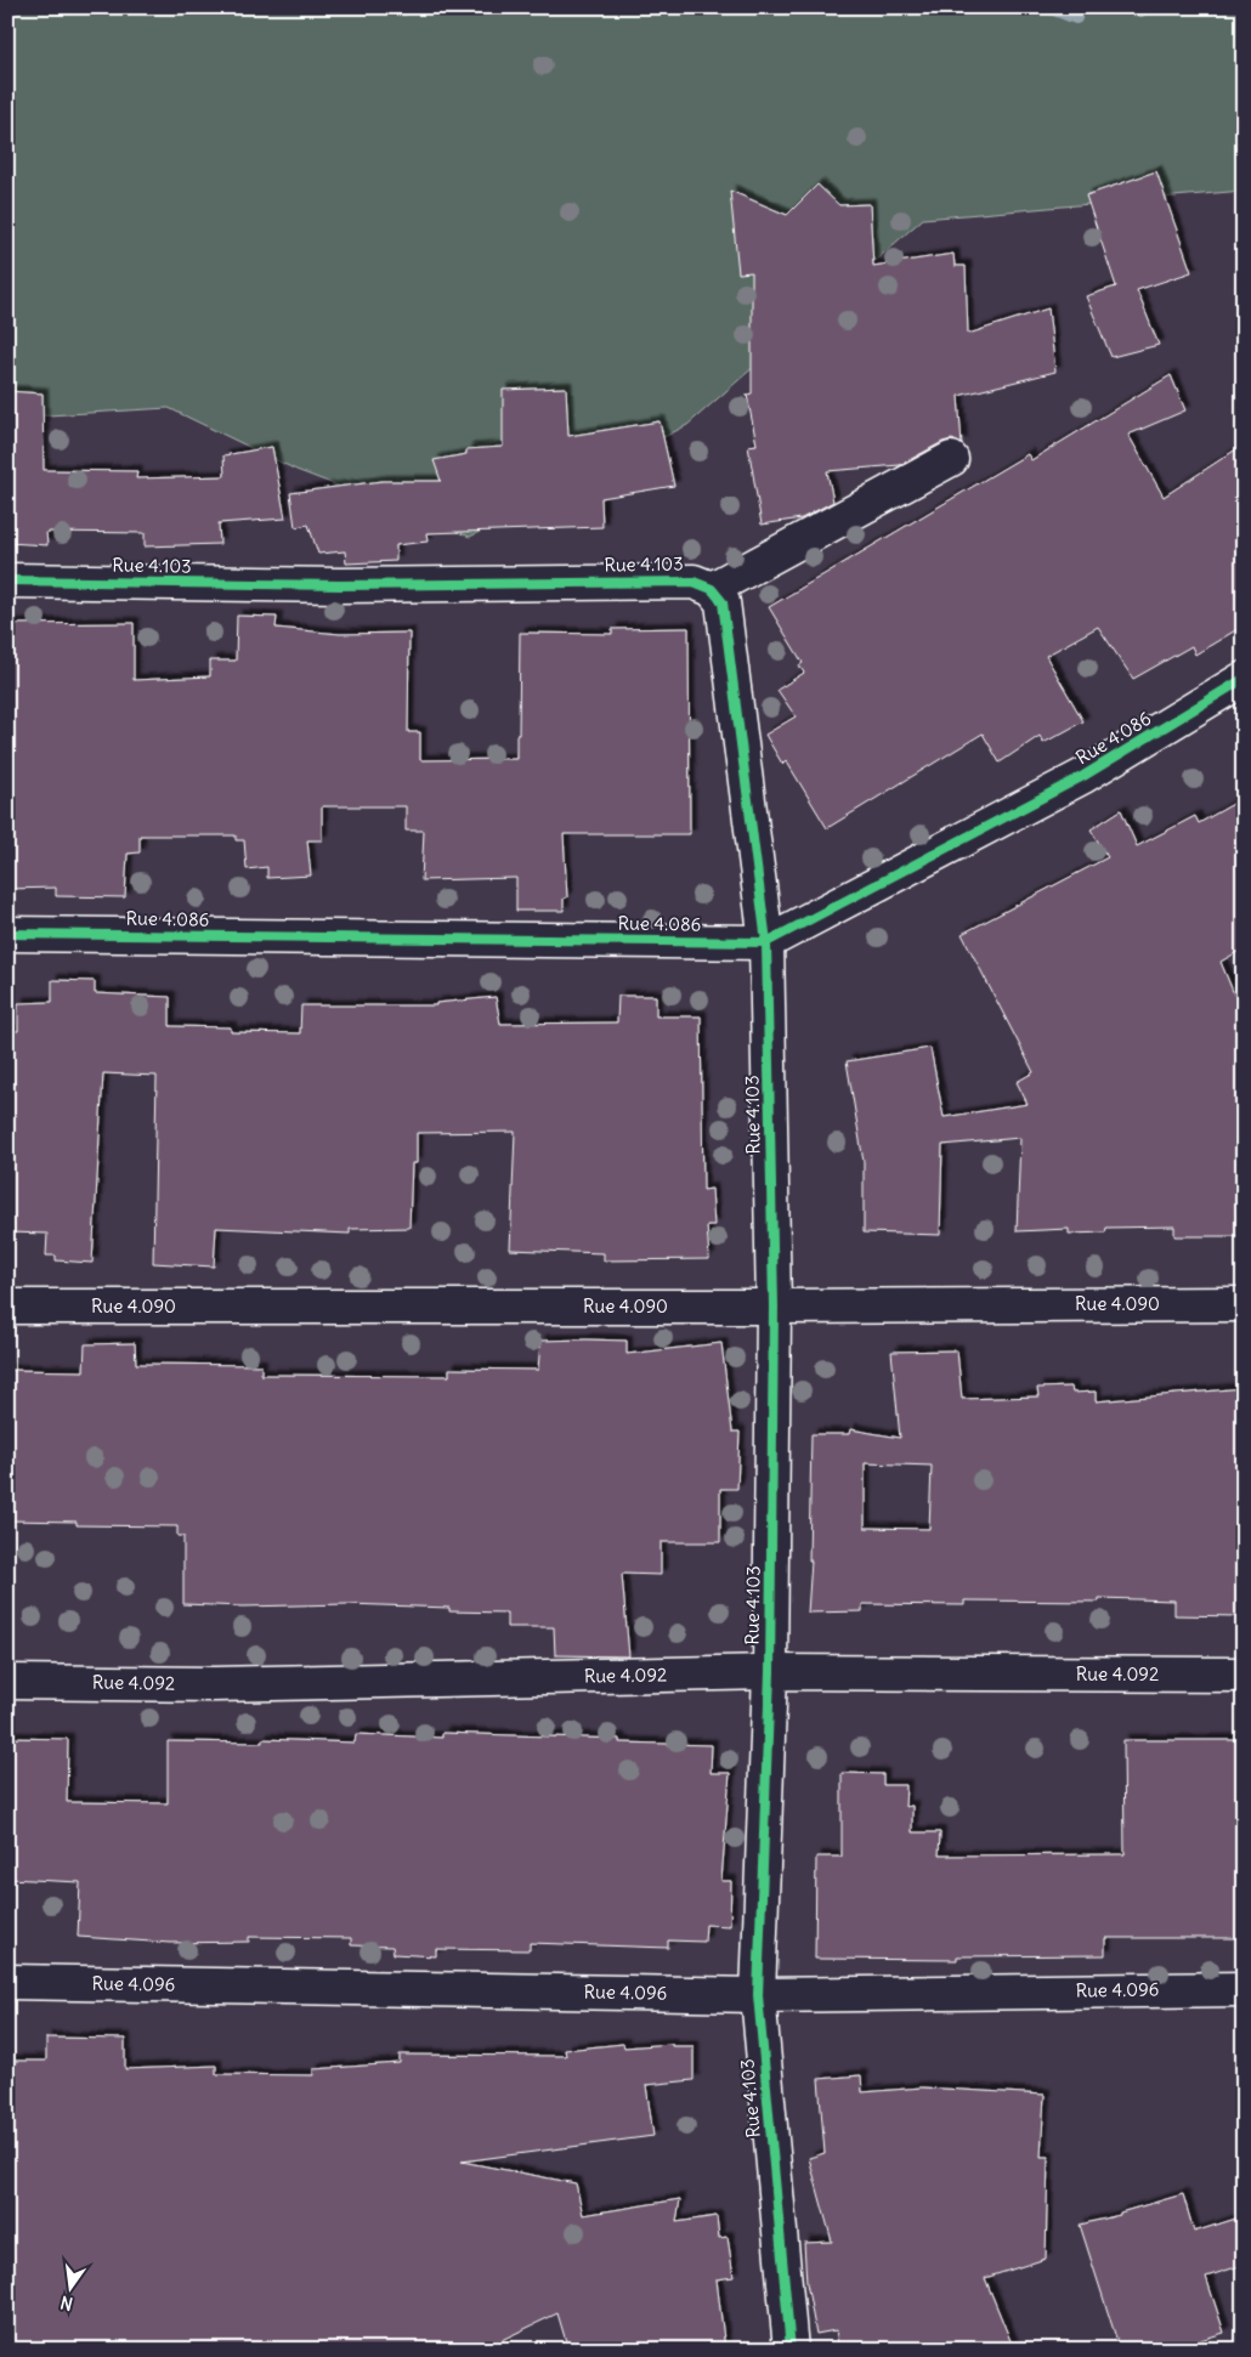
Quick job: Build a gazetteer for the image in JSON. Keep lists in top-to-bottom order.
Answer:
{
  "streets": {
    "street": [
      "Rue 4.103",
      "Rue 4.086",
      "Rue 4.090",
      "Rue 4.092",
      "Rue 4.096"
    ]
  },
  "crossings": [
    ["Rue 4.103", "Rue 4.086"],
    ["Rue 4.103", "Rue 4.090"],
    ["Rue 4.103", "Rue 4.092"],
    ["Rue 4.103", "Rue 4.096"]
  ],
  "north": "bottom"
}
